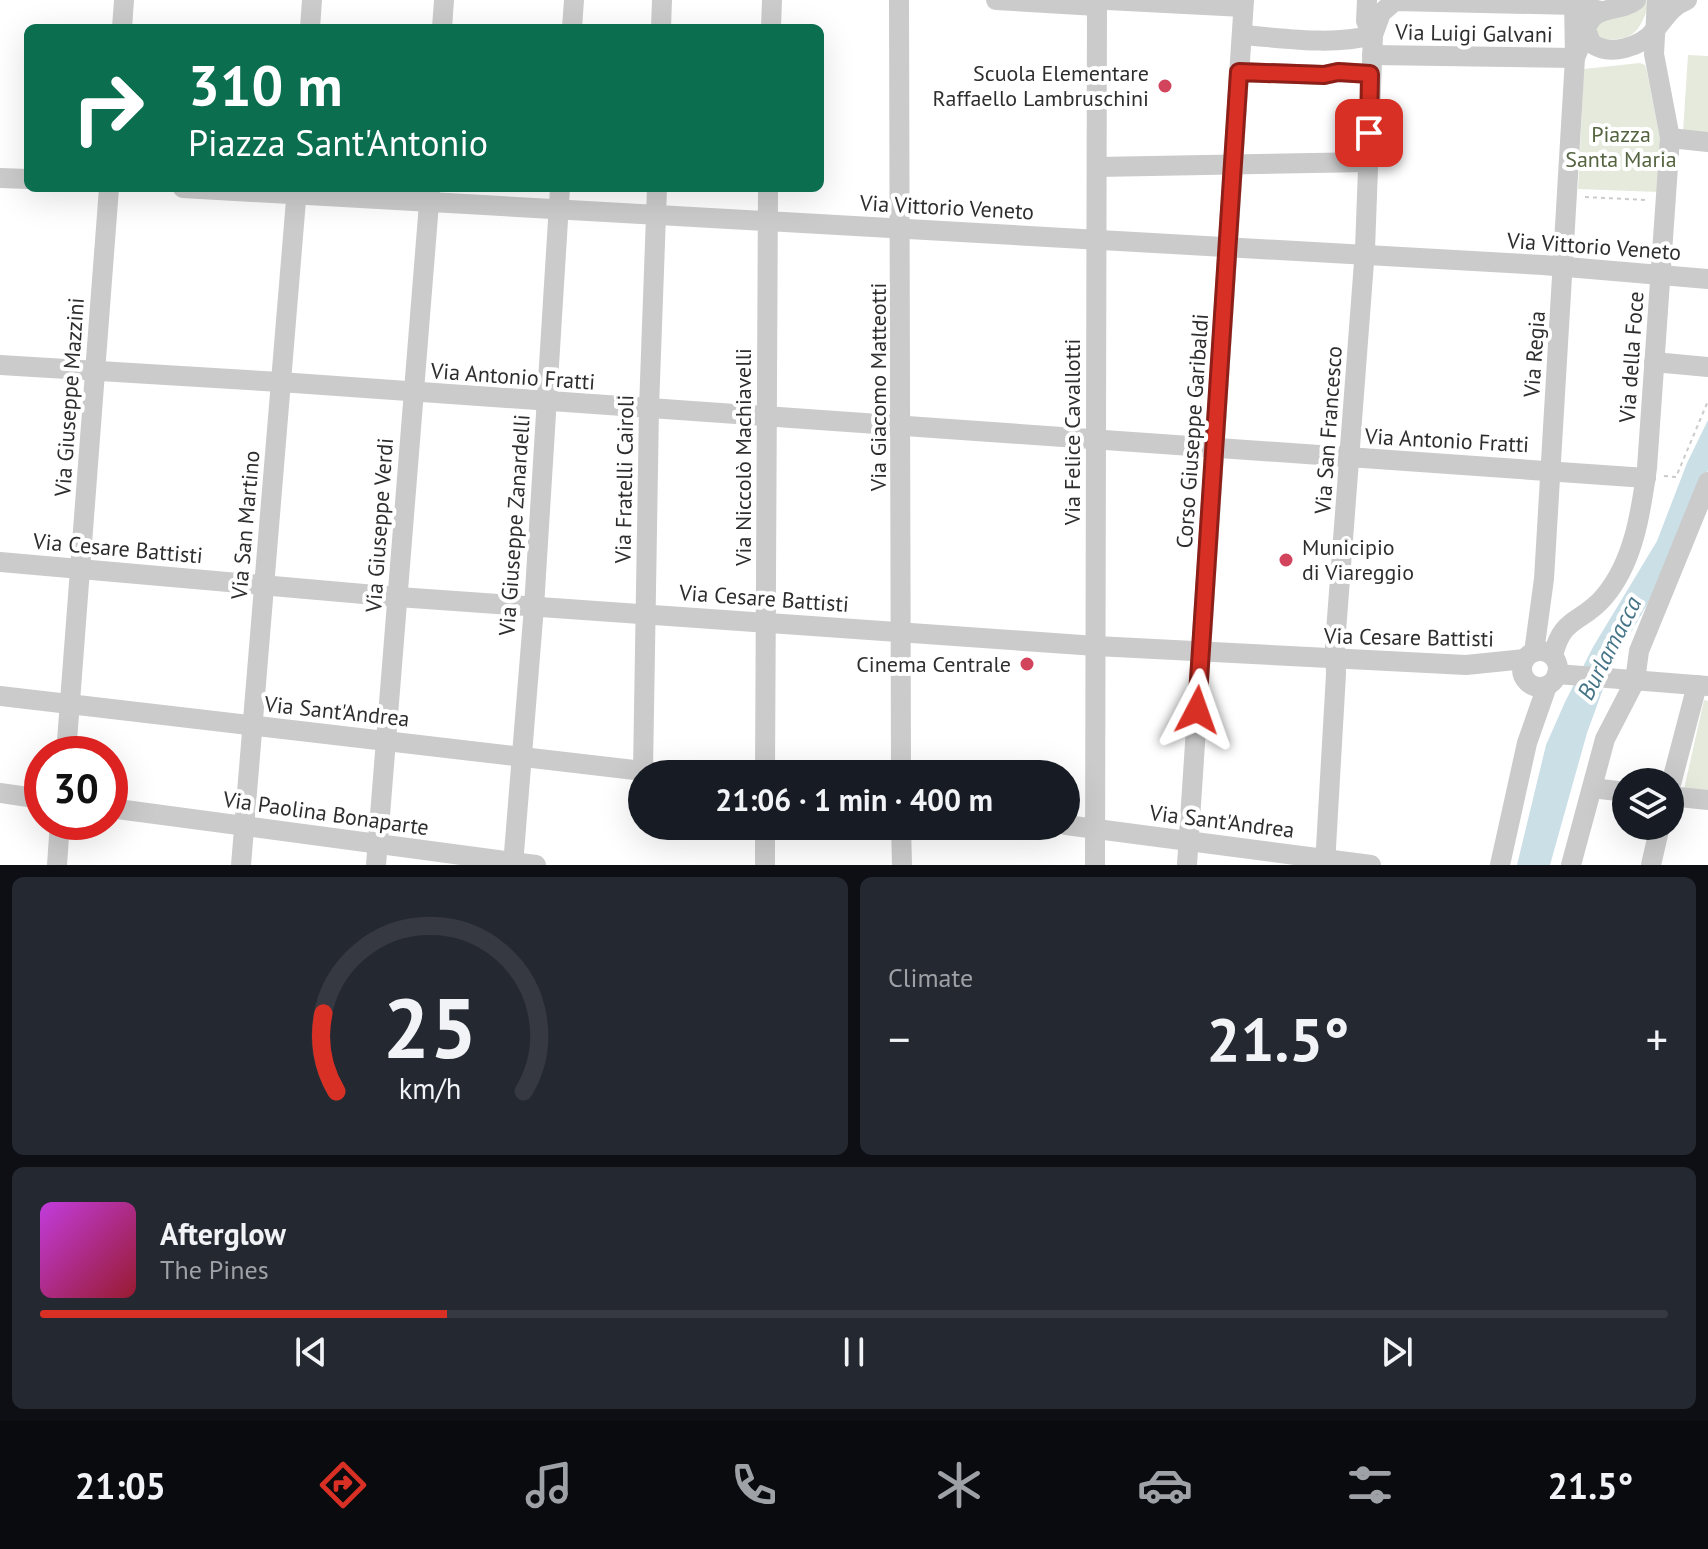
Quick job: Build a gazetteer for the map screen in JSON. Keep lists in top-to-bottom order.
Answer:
{
  "streets": {
    "street": [
      "Via Luigi Galvani",
      "Via Vittorio Veneto",
      "Via Regia",
      "Via della Foce",
      "Via Antonio Fratti",
      "Via Giacomo Matteotti",
      "Via Giuseppe Mazzini",
      "Via San Francesco",
      "Corso Giuseppe Garibaldi",
      "Via Felice Cavallotti",
      "Via Niccolò Machiavelli",
      "Via Fratelli Cairoli",
      "Via San Martino",
      "Via Giuseppe Verdi",
      "Via Giuseppe Zanardelli",
      "Via Cesare Battisti",
      "Via Sant'Andrea",
      "Via Paolina Bonaparte"
    ]
  },
  "crossings": [
    ["Via Luigi Galvani", "Via Regia"],
    ["Via Luigi Galvani", "Via San Francesco"],
    ["Via Vittorio Veneto", "Via Regia"],
    ["Via Vittorio Veneto", "Via della Foce"],
    ["Via Vittorio Veneto", "Via Giacomo Matteotti"],
    ["Via Vittorio Veneto", "Via San Francesco"],
    ["Via Vittorio Veneto", "Corso Giuseppe Garibaldi"],
    ["Via Vittorio Veneto", "Via Felice Cavallotti"],
    ["Via Vittorio Veneto", "Via Niccolò Machiavelli"],
    ["Via Vittorio Veneto", "Via Fratelli Cairoli"],
    ["Via Vittorio Veneto", "Via Giuseppe Verdi"],
    ["Via Vittorio Veneto", "Via Giuseppe Zanardelli"],
    ["Via Regia", "Via della Foce"],
    ["Via Regia", "Via Antonio Fratti"],
    ["Via Regia", "Via Cesare Battisti"],
    ["Via della Foce", "Via Antonio Fratti"],
    ["Via della Foce", "Via Cesare Battisti"],
    ["Via Antonio Fratti", "Via Giacomo Matteotti"],
    ["Via Antonio Fratti", "Via Giuseppe Mazzini"],
    ["Via Antonio Fratti", "Via San Francesco"],
    ["Via Antonio Fratti", "Corso Giuseppe Garibaldi"],
    ["Via Antonio Fratti", "Via Felice Cavallotti"],
    ["Via Antonio Fratti", "Via Niccolò Machiavelli"],
    ["Via Antonio Fratti", "Via Fratelli Cairoli"],
    ["Via Antonio Fratti", "Via San Martino"],
    ["Via Antonio Fratti", "Via Giuseppe Verdi"],
    ["Via Antonio Fratti", "Via Giuseppe Zanardelli"],
    ["Via Giacomo Matteotti", "Via Cesare Battisti"],
    ["Via Giuseppe Mazzini", "Via Cesare Battisti"],
    ["Via Giuseppe Mazzini", "Via Sant'Andrea"],
    ["Via San Francesco", "Via Cesare Battisti"],
    ["Via San Francesco", "Via Sant'Andrea"],
    ["Corso Giuseppe Garibaldi", "Via Cesare Battisti"],
    ["Corso Giuseppe Garibaldi", "Via Sant'Andrea"],
    ["Via Felice Cavallotti", "Via Cesare Battisti"],
    ["Via Felice Cavallotti", "Via Sant'Andrea"],
    ["Via Niccolò Machiavelli", "Via Cesare Battisti"],
    ["Via Fratelli Cairoli", "Via Cesare Battisti"],
    ["Via San Martino", "Via Cesare Battisti"],
    ["Via San Martino", "Via Sant'Andrea"],
    ["Via San Martino", "Via Paolina Bonaparte"],
    ["Via Giuseppe Verdi", "Via Cesare Battisti"],
    ["Via Giuseppe Verdi", "Via Sant'Andrea"],
    ["Via Giuseppe Verdi", "Via Paolina Bonaparte"],
    ["Via Giuseppe Zanardelli", "Via Cesare Battisti"],
    ["Via Giuseppe Zanardelli", "Via Sant'Andrea"],
    ["Via Giuseppe Zanardelli", "Via Paolina Bonaparte"]
  ],
  "water": ["Burlamacca"],
  "parks": ["Piazza Santa Maria"],
  "places": ["Scuola Elementare Raffaello Lambruschini", "Municipio di Viareggio", "Cinema Centrale"],
  "page": {
    "turn": ["310 m", "Piazza Sant'Antonio"],
    "limit": "30",
    "trip": "21:06 · 1 min · 400 m",
    "tile": "Climate",
    "heat": ["−", "21.5°", "+"],
    "song": ["Afterglow", "The Pines"],
    "tabs": ["21:05", "21.5°"],
    "gauge": ["25", "km/h"]
  }
}
